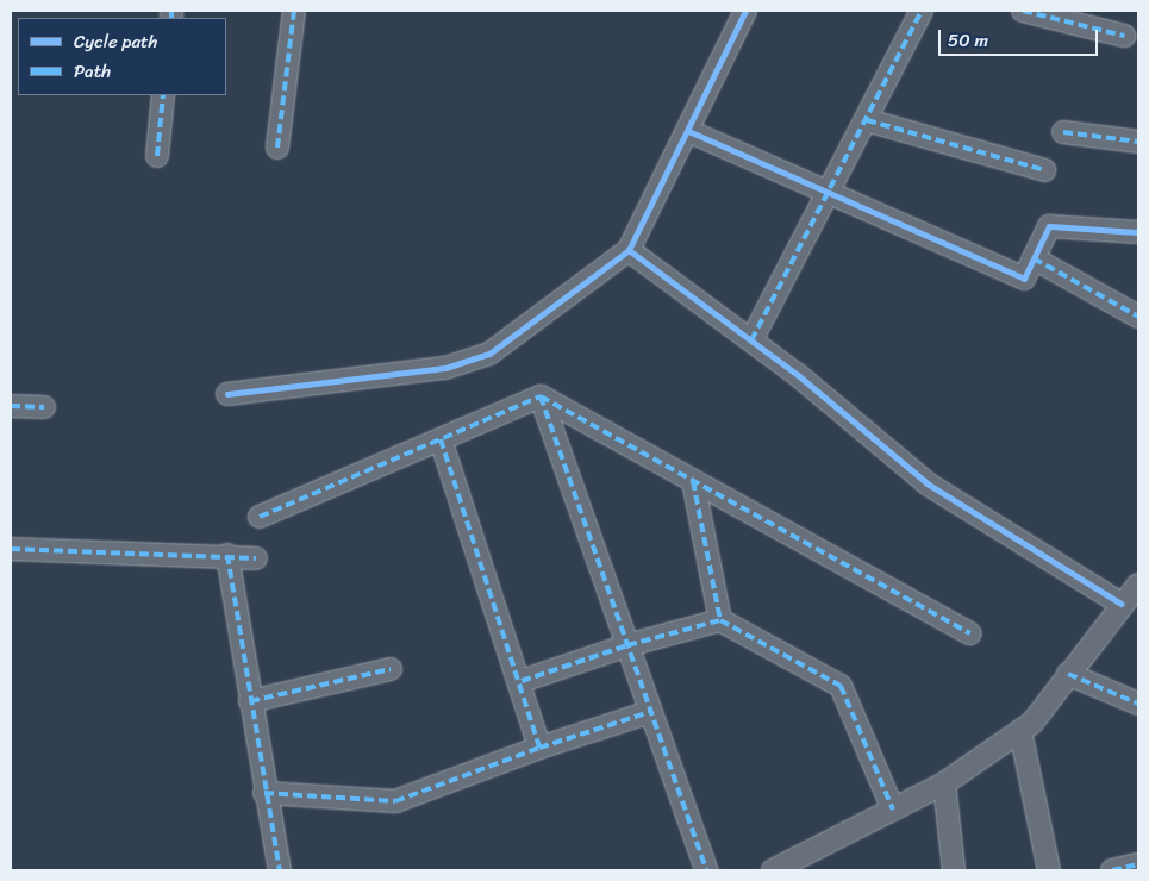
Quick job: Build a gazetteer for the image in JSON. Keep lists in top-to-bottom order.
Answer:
{
  "legend": ["Cycle path", "Path"],
  "scale_bar": "50 m"
}
